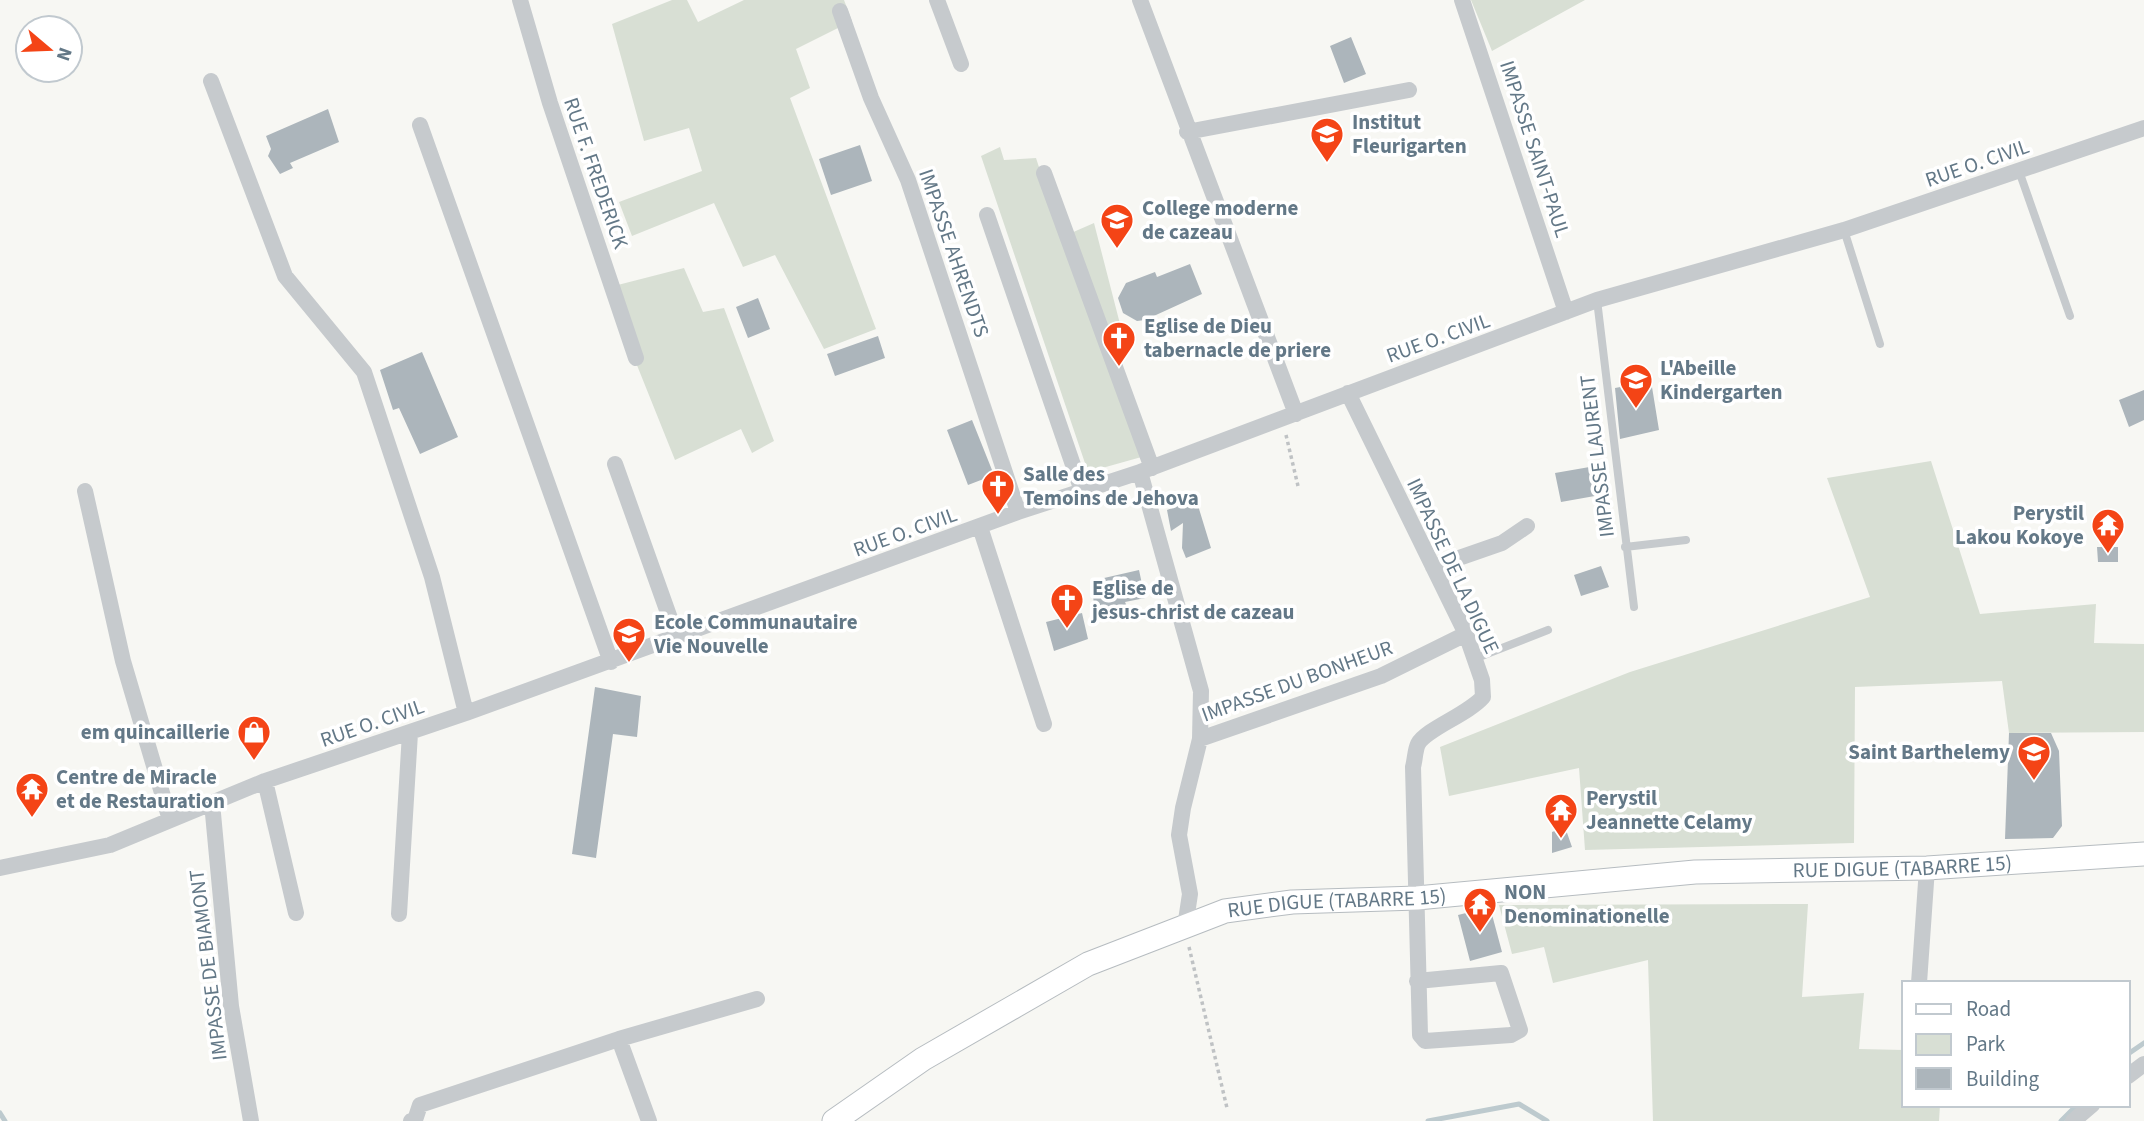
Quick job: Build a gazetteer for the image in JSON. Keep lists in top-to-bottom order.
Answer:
{
  "streets": {
    "street": [
      "IMPASSE SAINT-PAUL",
      "RUE O. CIVIL",
      "RUE F. FREDERICK",
      "IMPASSE AHRENDTS",
      "IMPASSE DE LA DIGUE",
      "IMPASSE DU BONHEUR",
      "RUE DIGUE (TABARRE 15)",
      "IMPASSE DE BIAMONT"
    ],
    "lane": ["IMPASSE LAURENT"]
  },
  "crossings": [
    ["IMPASSE SAINT-PAUL", "RUE O. CIVIL"],
    ["RUE O. CIVIL", "IMPASSE AHRENDTS"],
    ["RUE O. CIVIL", "IMPASSE LAURENT"],
    ["RUE O. CIVIL", "IMPASSE DE LA DIGUE"],
    ["RUE O. CIVIL", "IMPASSE DU BONHEUR"],
    ["RUE O. CIVIL", "IMPASSE DE BIAMONT"],
    ["IMPASSE DE LA DIGUE", "IMPASSE DU BONHEUR"],
    ["IMPASSE DE LA DIGUE", "RUE DIGUE (TABARRE 15)"]
  ],
  "places": {
    "school or university": [
      "Institut Fleurigarten",
      "College moderne de cazeau",
      "L'Abeille Kindergarten",
      "Ecole Communautaire Vie Nouvelle",
      "Saint Barthelemy"
    ],
    "church": ["Eglise de Dieu tabernacle de priere", "Salle des Temoins de Jehova", "Eglise de jesus-christ de cazeau"],
    "temple": [
      "Perystil Lakou Kokoye",
      "Centre de Miracle et de Restauration",
      "Perystil Jeannette Celamy",
      "NON Denominationelle"
    ],
    "shop": ["em quincaillerie"]
  },
  "legend": ["Road", "Park", "Building"],
  "north": "right"
}
